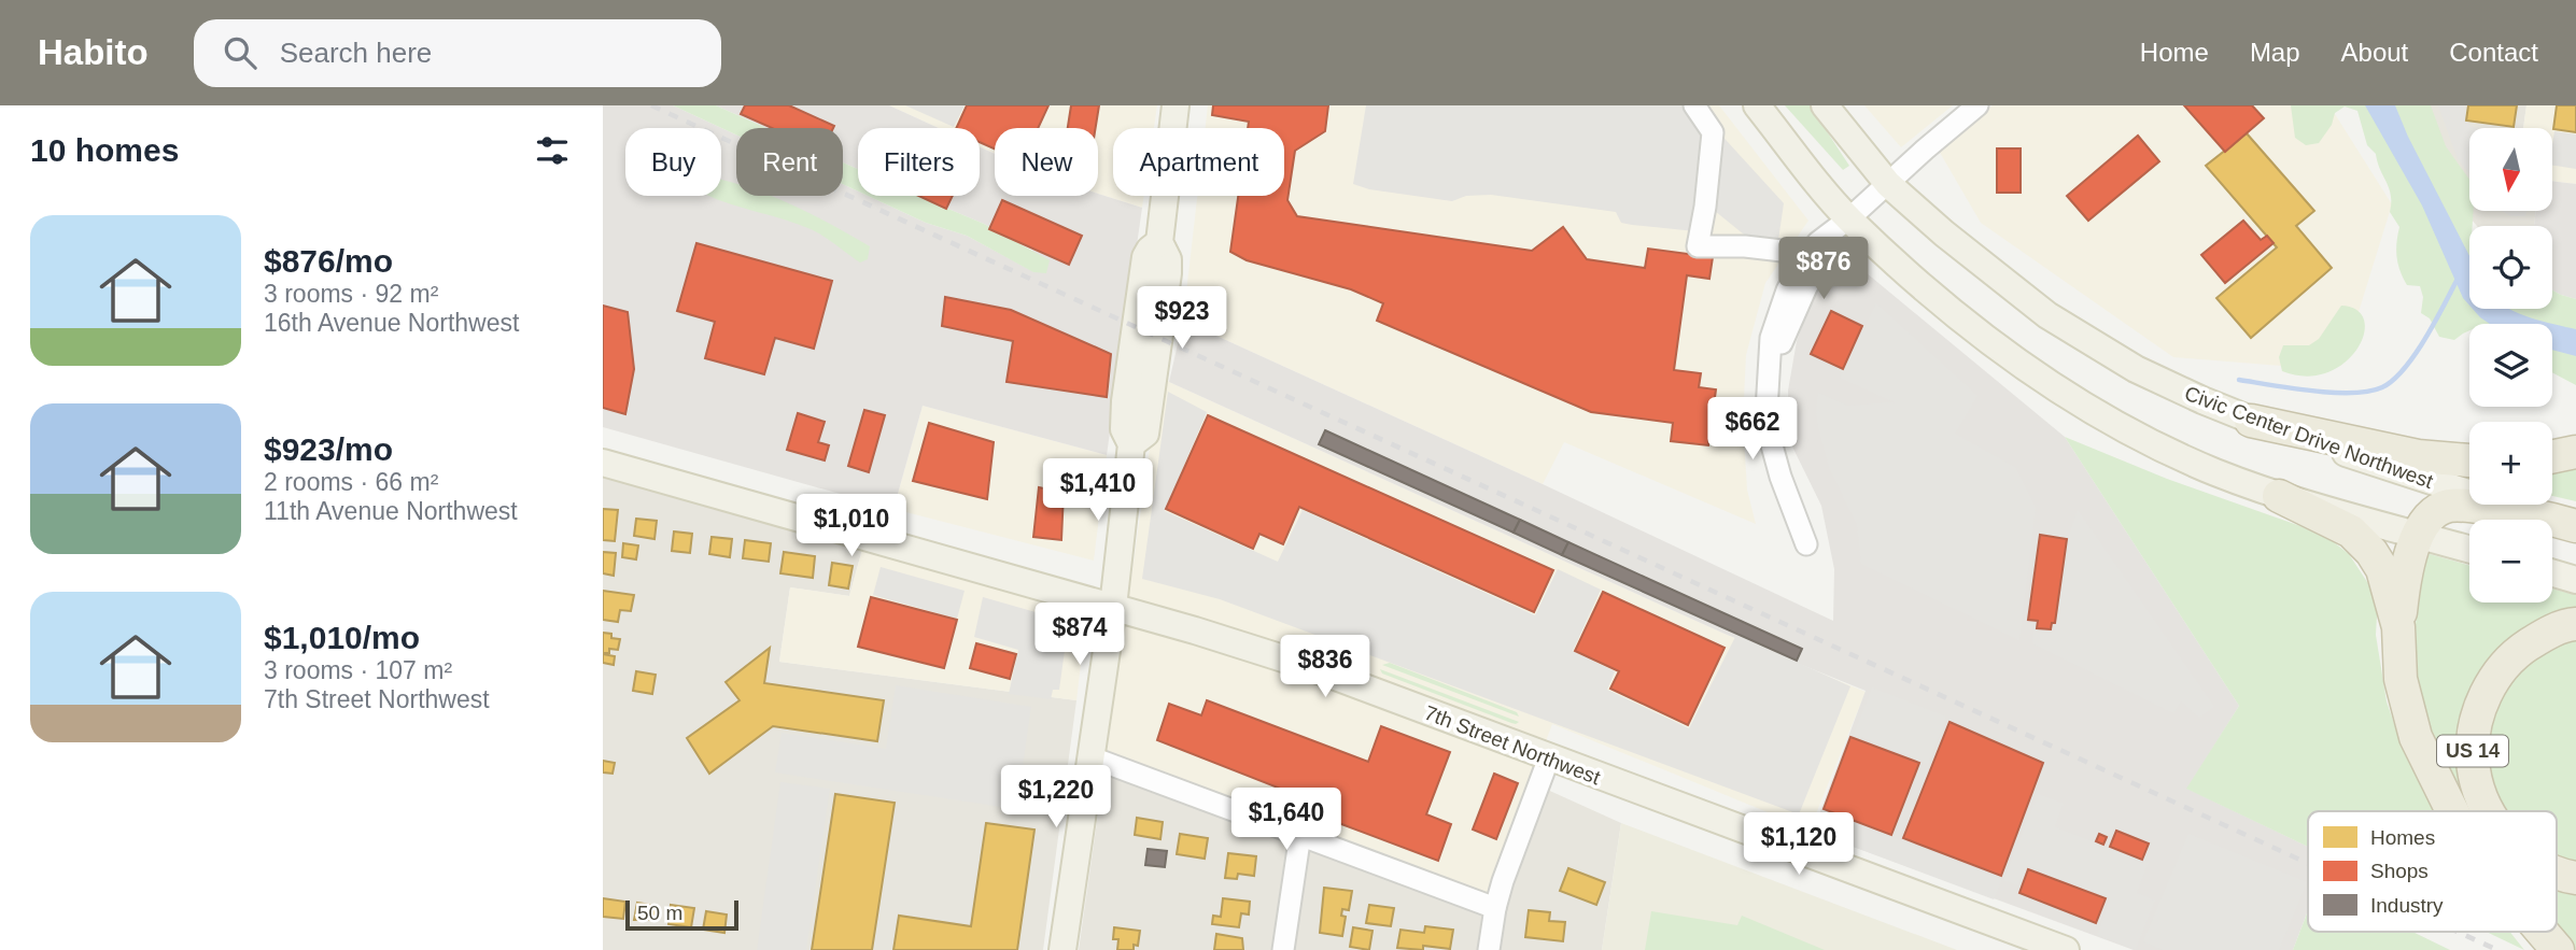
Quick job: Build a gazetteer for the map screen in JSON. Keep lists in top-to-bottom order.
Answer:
{
  "streets": {
    "highway": ["Civic Center Drive Northwest", "US 14"],
    "main road": ["7th Street Northwest"]
  },
  "legend": ["Homes", "Shops", "Industry"],
  "scale_bar": "50 m",
  "north": "bottom",
  "page": {
    "header": "Habito",
    "search": "Search here",
    "nav": [
      "Home",
      "Map",
      "About",
      "Contact"
    ],
    "heading": "10 homes",
    "map_buttons": ["+", "−"],
    "chip": [
      "Buy",
      "Rent",
      "Filters",
      "New",
      "Apartment"
    ],
    "list": [
      {
        "name": "$876/mo",
        "note": "3 rooms · 92 m² · 16th Avenue Northwest"
      },
      {
        "name": "$923/mo",
        "note": "2 rooms · 66 m² · 11th Avenue Northwest"
      },
      {
        "name": "$1,010/mo",
        "note": "3 rooms · 107 m² · 7th Street Northwest"
      }
    ],
    "price": [
      "$876",
      "$923",
      "$662",
      "$1,410",
      "$1,010",
      "$874",
      "$836",
      "$1,220",
      "$1,640",
      "$1,120"
    ],
    "scale": "50 m"
  }
}
